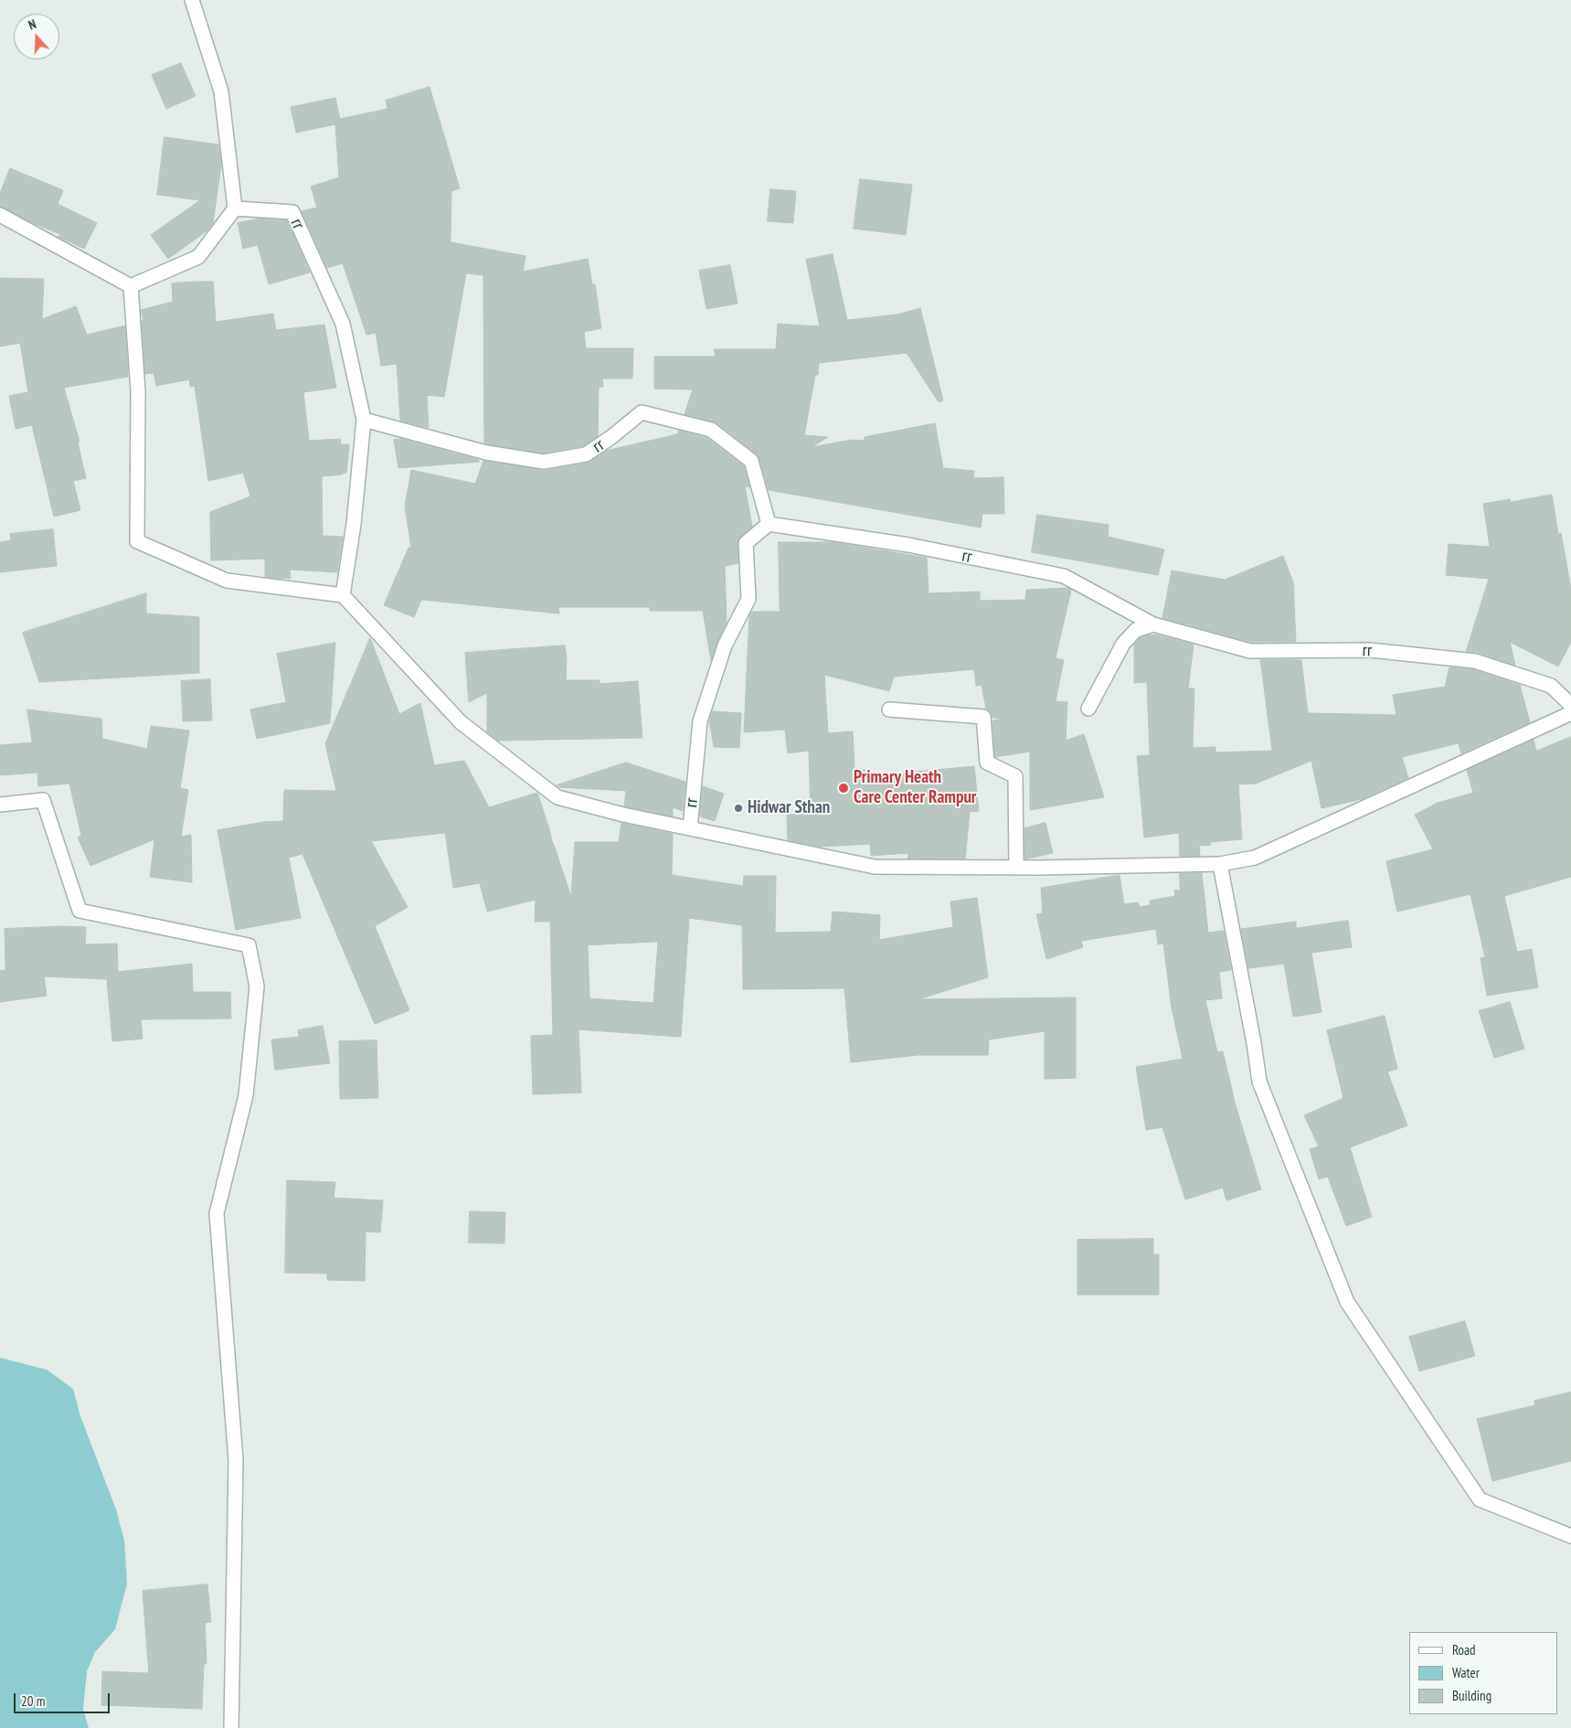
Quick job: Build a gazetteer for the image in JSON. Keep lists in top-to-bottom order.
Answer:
{
  "streets": {
    "street": ["rr"]
  },
  "places": ["Primary Heath Care Center Rampur", "Hidwar Sthan"],
  "legend": ["Road", "Water", "Building"],
  "scale_bar": "20 m",
  "north": "top"
}
